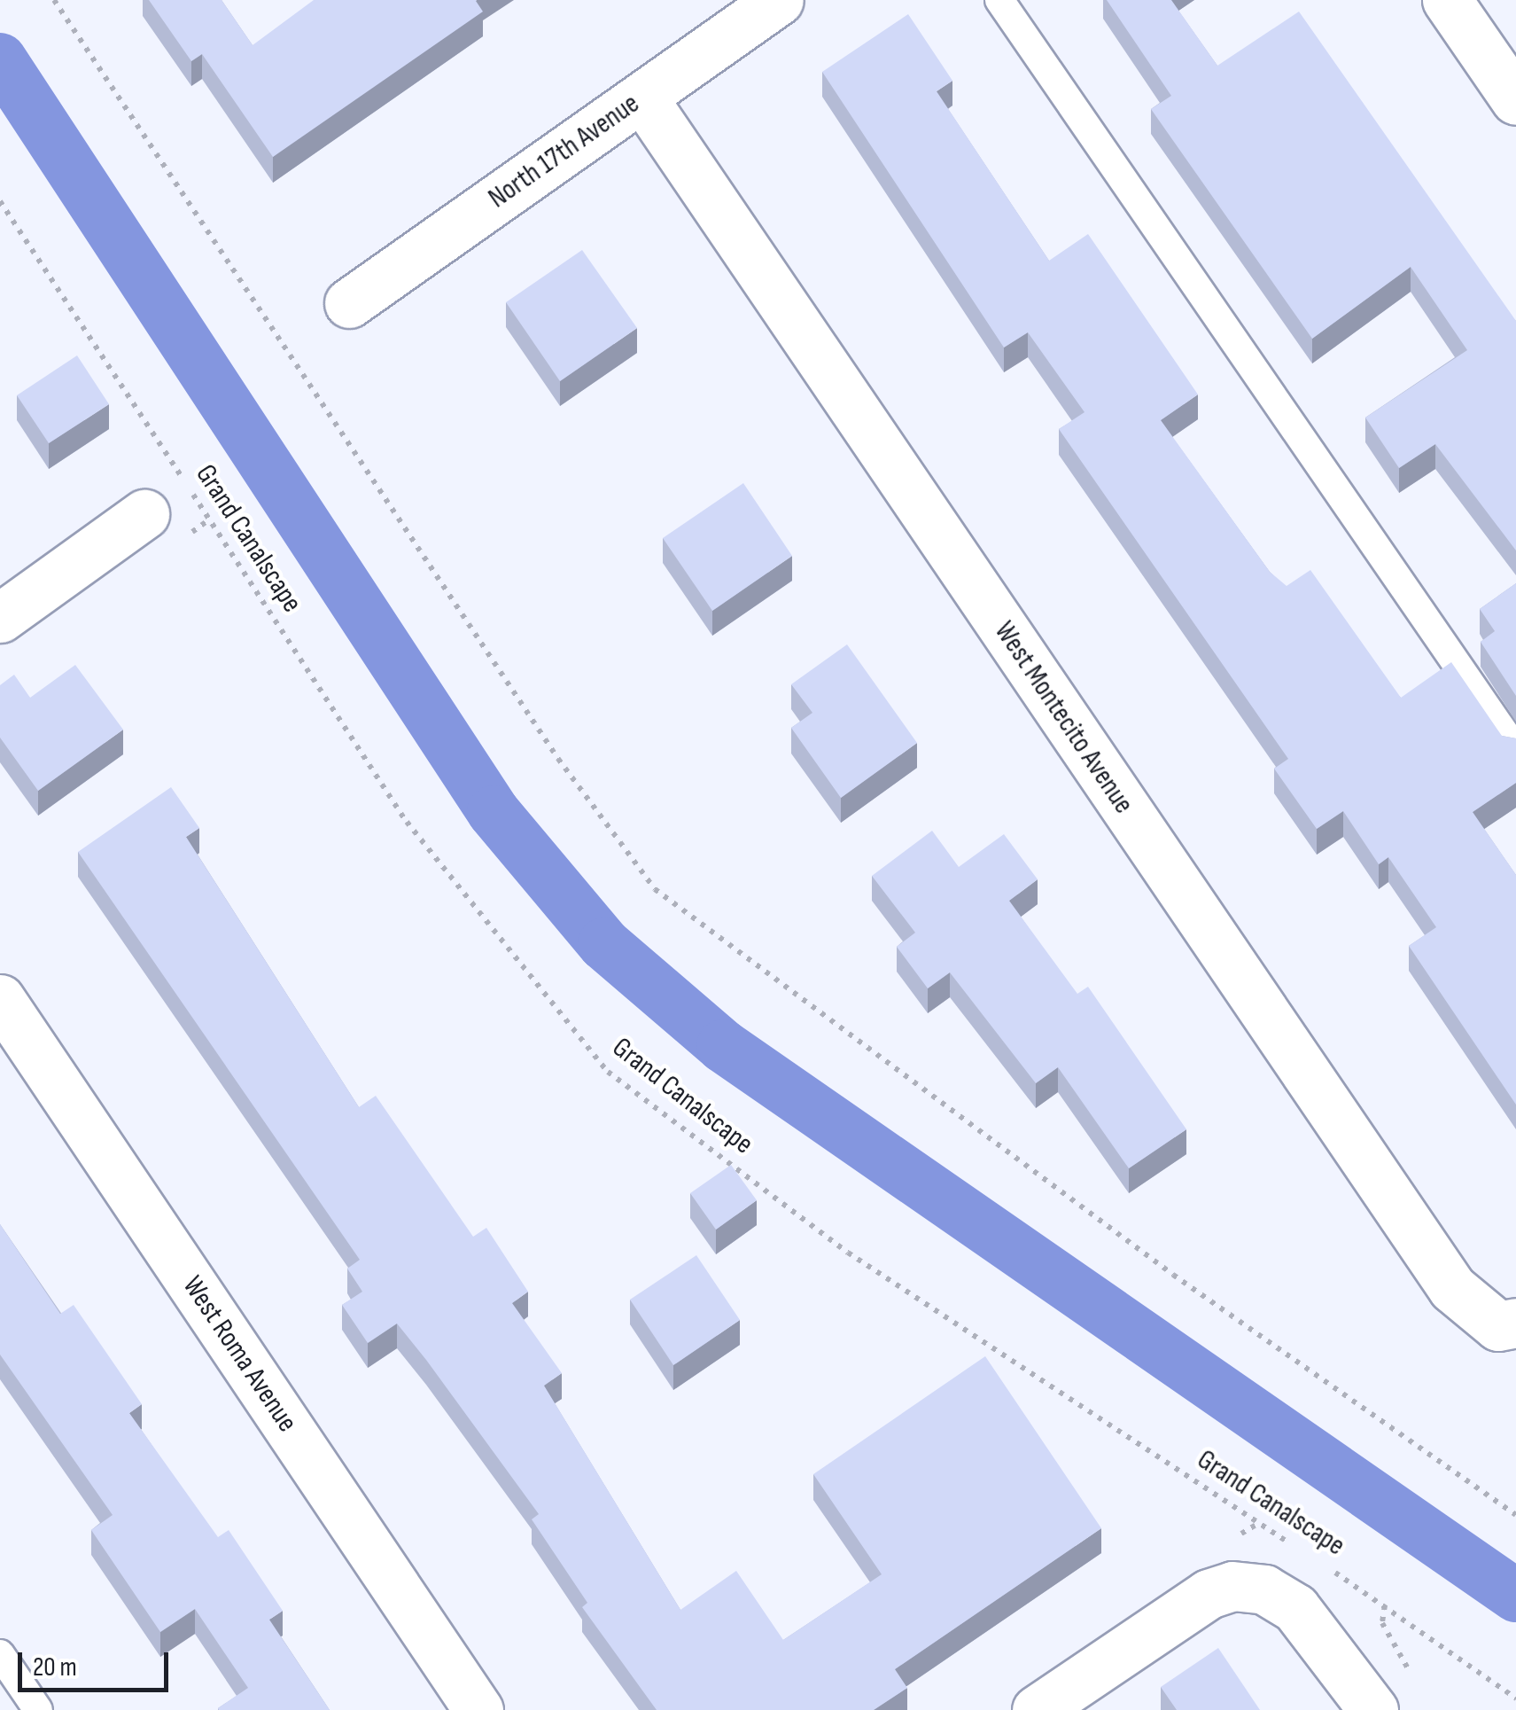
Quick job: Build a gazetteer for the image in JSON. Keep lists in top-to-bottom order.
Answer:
{
  "streets": {
    "street": ["North 17th Avenue", "West Montecito Avenue", "West Roma Avenue"],
    "path": ["Grand Canalscape"]
  },
  "crossings": [
    ["North 17th Avenue", "West Montecito Avenue"]
  ],
  "scale_bar": "20 m"
}
